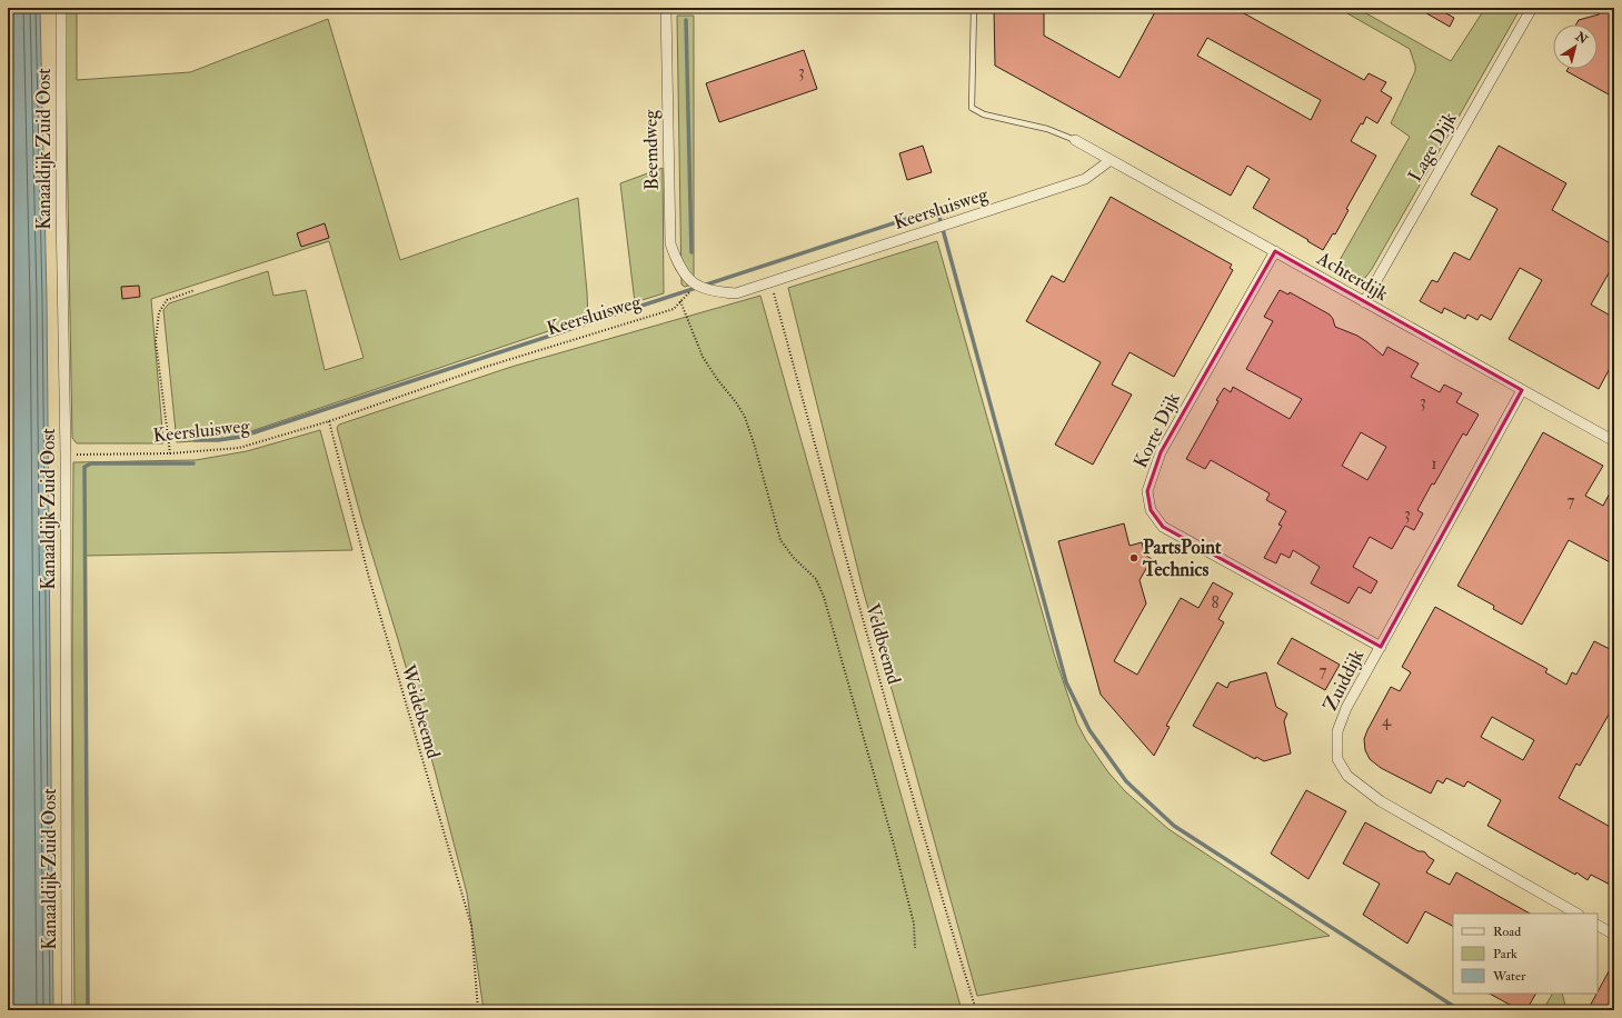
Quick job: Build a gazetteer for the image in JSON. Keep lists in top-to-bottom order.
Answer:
{
  "streets": {
    "street": [
      "Lage Dijk",
      "Kanaaldijk Zuid Oost",
      "Beemdweg",
      "Keersluisweg",
      "Achterdijk",
      "Korte Dijk",
      "Zuiddijk"
    ],
    "path": ["Veldbeemd", "Weidebeemd"]
  },
  "crossings": [
    ["Lage Dijk", "Achterdijk"],
    ["Kanaaldijk Zuid Oost", "Keersluisweg"],
    ["Beemdweg", "Keersluisweg"],
    ["Keersluisweg", "Achterdijk"],
    ["Keersluisweg", "Veldbeemd"],
    ["Keersluisweg", "Weidebeemd"],
    ["Achterdijk", "Korte Dijk"],
    ["Achterdijk", "Zuiddijk"],
    ["Korte Dijk", "Zuiddijk"]
  ],
  "places": ["PartsPoint Technics"],
  "house_numbers": [
    "3",
    "3",
    "1",
    "7",
    "3",
    "8",
    "7",
    "4"
  ],
  "legend": ["Road", "Park", "Water"],
  "north": "top right"
}
